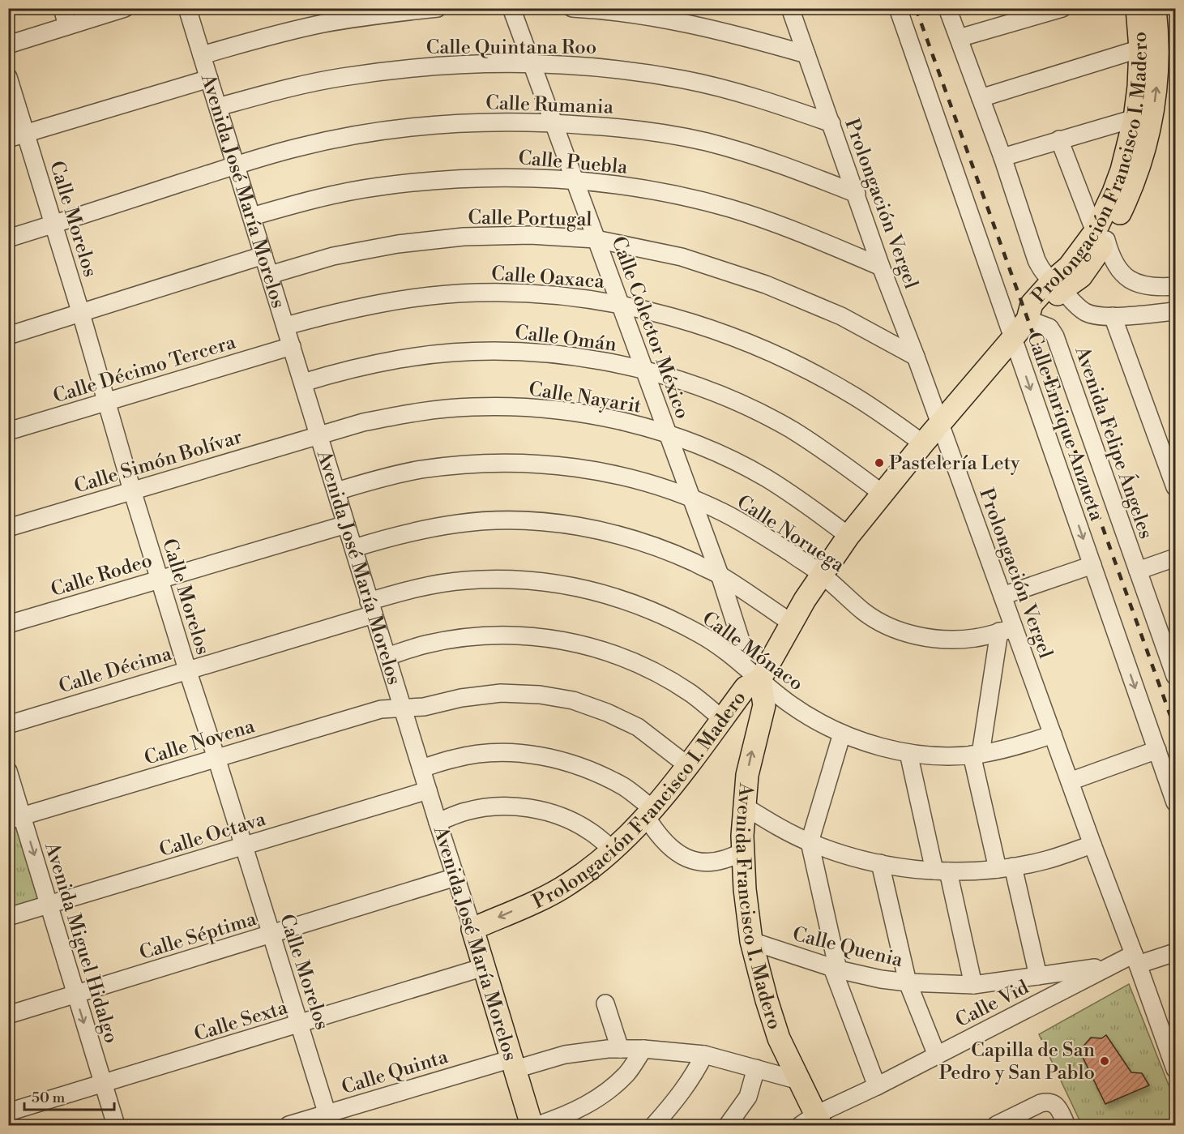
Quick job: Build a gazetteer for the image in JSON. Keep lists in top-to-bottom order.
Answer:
{
  "streets": {
    "main road": ["Prolongación Francisco I. Madero", "Avenida José María Morelos", "Avenida Francisco I. Madero"],
    "street": [
      "Calle Quintana Roo",
      "Calle Rumania",
      "Calle Puebla",
      "Prolongación Vergel",
      "Calle Portugal",
      "Calle Morelos",
      "Calle Oaxaca",
      "Calle Colector México",
      "Calle Omán",
      "Calle Décimo Tercera",
      "Calle Nayarit",
      "Calle Enrique Anzueta",
      "Avenida Felipe Ángeles",
      "Calle Simón Bolívar",
      "Calle Noruega",
      "Calle Rodeo",
      "Calle Mónaco",
      "Calle Décima",
      "Calle Novena",
      "Calle Octava",
      "Calle Séptima",
      "Avenida Miguel Hidalgo",
      "Calle Quenia",
      "Calle Vid",
      "Calle Sexta",
      "Calle Quinta"
    ]
  },
  "crossings": [
    ["Calle Quintana Roo", "Avenida José María Morelos"],
    ["Calle Quintana Roo", "Prolongación Vergel"],
    ["Calle Quintana Roo", "Calle Colector México"],
    ["Calle Rumania", "Avenida José María Morelos"],
    ["Calle Rumania", "Prolongación Vergel"],
    ["Calle Rumania", "Calle Morelos"],
    ["Calle Rumania", "Calle Colector México"],
    ["Calle Puebla", "Avenida José María Morelos"],
    ["Calle Puebla", "Prolongación Vergel"],
    ["Calle Puebla", "Calle Colector México"],
    ["Prolongación Francisco I. Madero", "Avenida José María Morelos"],
    ["Prolongación Francisco I. Madero", "Prolongación Vergel"],
    ["Prolongación Francisco I. Madero", "Calle Oaxaca"],
    ["Prolongación Francisco I. Madero", "Calle Omán"],
    ["Prolongación Francisco I. Madero", "Calle Nayarit"],
    ["Prolongación Francisco I. Madero", "Calle Enrique Anzueta"],
    ["Prolongación Francisco I. Madero", "Avenida Felipe Ángeles"],
    ["Prolongación Francisco I. Madero", "Calle Noruega"],
    ["Prolongación Francisco I. Madero", "Calle Mónaco"],
    ["Prolongación Francisco I. Madero", "Calle Novena"],
    ["Prolongación Francisco I. Madero", "Avenida Francisco I. Madero"],
    ["Avenida José María Morelos", "Calle Portugal"],
    ["Avenida José María Morelos", "Calle Oaxaca"],
    ["Avenida José María Morelos", "Calle Omán"],
    ["Avenida José María Morelos", "Calle Décimo Tercera"],
    ["Avenida José María Morelos", "Calle Nayarit"],
    ["Avenida José María Morelos", "Calle Simón Bolívar"],
    ["Avenida José María Morelos", "Calle Noruega"],
    ["Avenida José María Morelos", "Calle Rodeo"],
    ["Avenida José María Morelos", "Calle Mónaco"],
    ["Avenida José María Morelos", "Calle Décima"],
    ["Avenida José María Morelos", "Calle Novena"],
    ["Avenida José María Morelos", "Calle Octava"],
    ["Avenida José María Morelos", "Calle Séptima"],
    ["Avenida José María Morelos", "Calle Sexta"],
    ["Avenida José María Morelos", "Calle Quinta"],
    ["Prolongación Vergel", "Calle Portugal"],
    ["Prolongación Vergel", "Calle Noruega"],
    ["Prolongación Vergel", "Calle Mónaco"],
    ["Prolongación Vergel", "Calle Vid"],
    ["Calle Portugal", "Calle Colector México"],
    ["Calle Morelos", "Calle Décimo Tercera"],
    ["Calle Morelos", "Calle Simón Bolívar"],
    ["Calle Morelos", "Calle Rodeo"],
    ["Calle Morelos", "Calle Décima"],
    ["Calle Morelos", "Calle Novena"],
    ["Calle Morelos", "Calle Octava"],
    ["Calle Morelos", "Calle Séptima"],
    ["Calle Morelos", "Calle Sexta"],
    ["Calle Morelos", "Calle Quinta"],
    ["Calle Oaxaca", "Calle Colector México"],
    ["Calle Colector México", "Calle Omán"],
    ["Calle Colector México", "Calle Nayarit"],
    ["Calle Colector México", "Calle Noruega"],
    ["Calle Colector México", "Calle Mónaco"],
    ["Calle Nayarit", "Calle Simón Bolívar"],
    ["Calle Mónaco", "Calle Décima"],
    ["Calle Mónaco", "Avenida Francisco I. Madero"],
    ["Calle Novena", "Avenida Miguel Hidalgo"],
    ["Calle Octava", "Avenida Miguel Hidalgo"],
    ["Avenida Francisco I. Madero", "Calle Quenia"],
    ["Avenida Francisco I. Madero", "Calle Vid"],
    ["Avenida Francisco I. Madero", "Calle Quinta"],
    ["Calle Séptima", "Avenida Miguel Hidalgo"],
    ["Avenida Miguel Hidalgo", "Calle Sexta"],
    ["Calle Quenia", "Calle Vid"]
  ],
  "one_way": ["Avenida Miguel Hidalgo"],
  "places": ["Pastelería Lety", "Capilla de San Pedro y San Pablo"],
  "scale_bar": "50 m"
}
